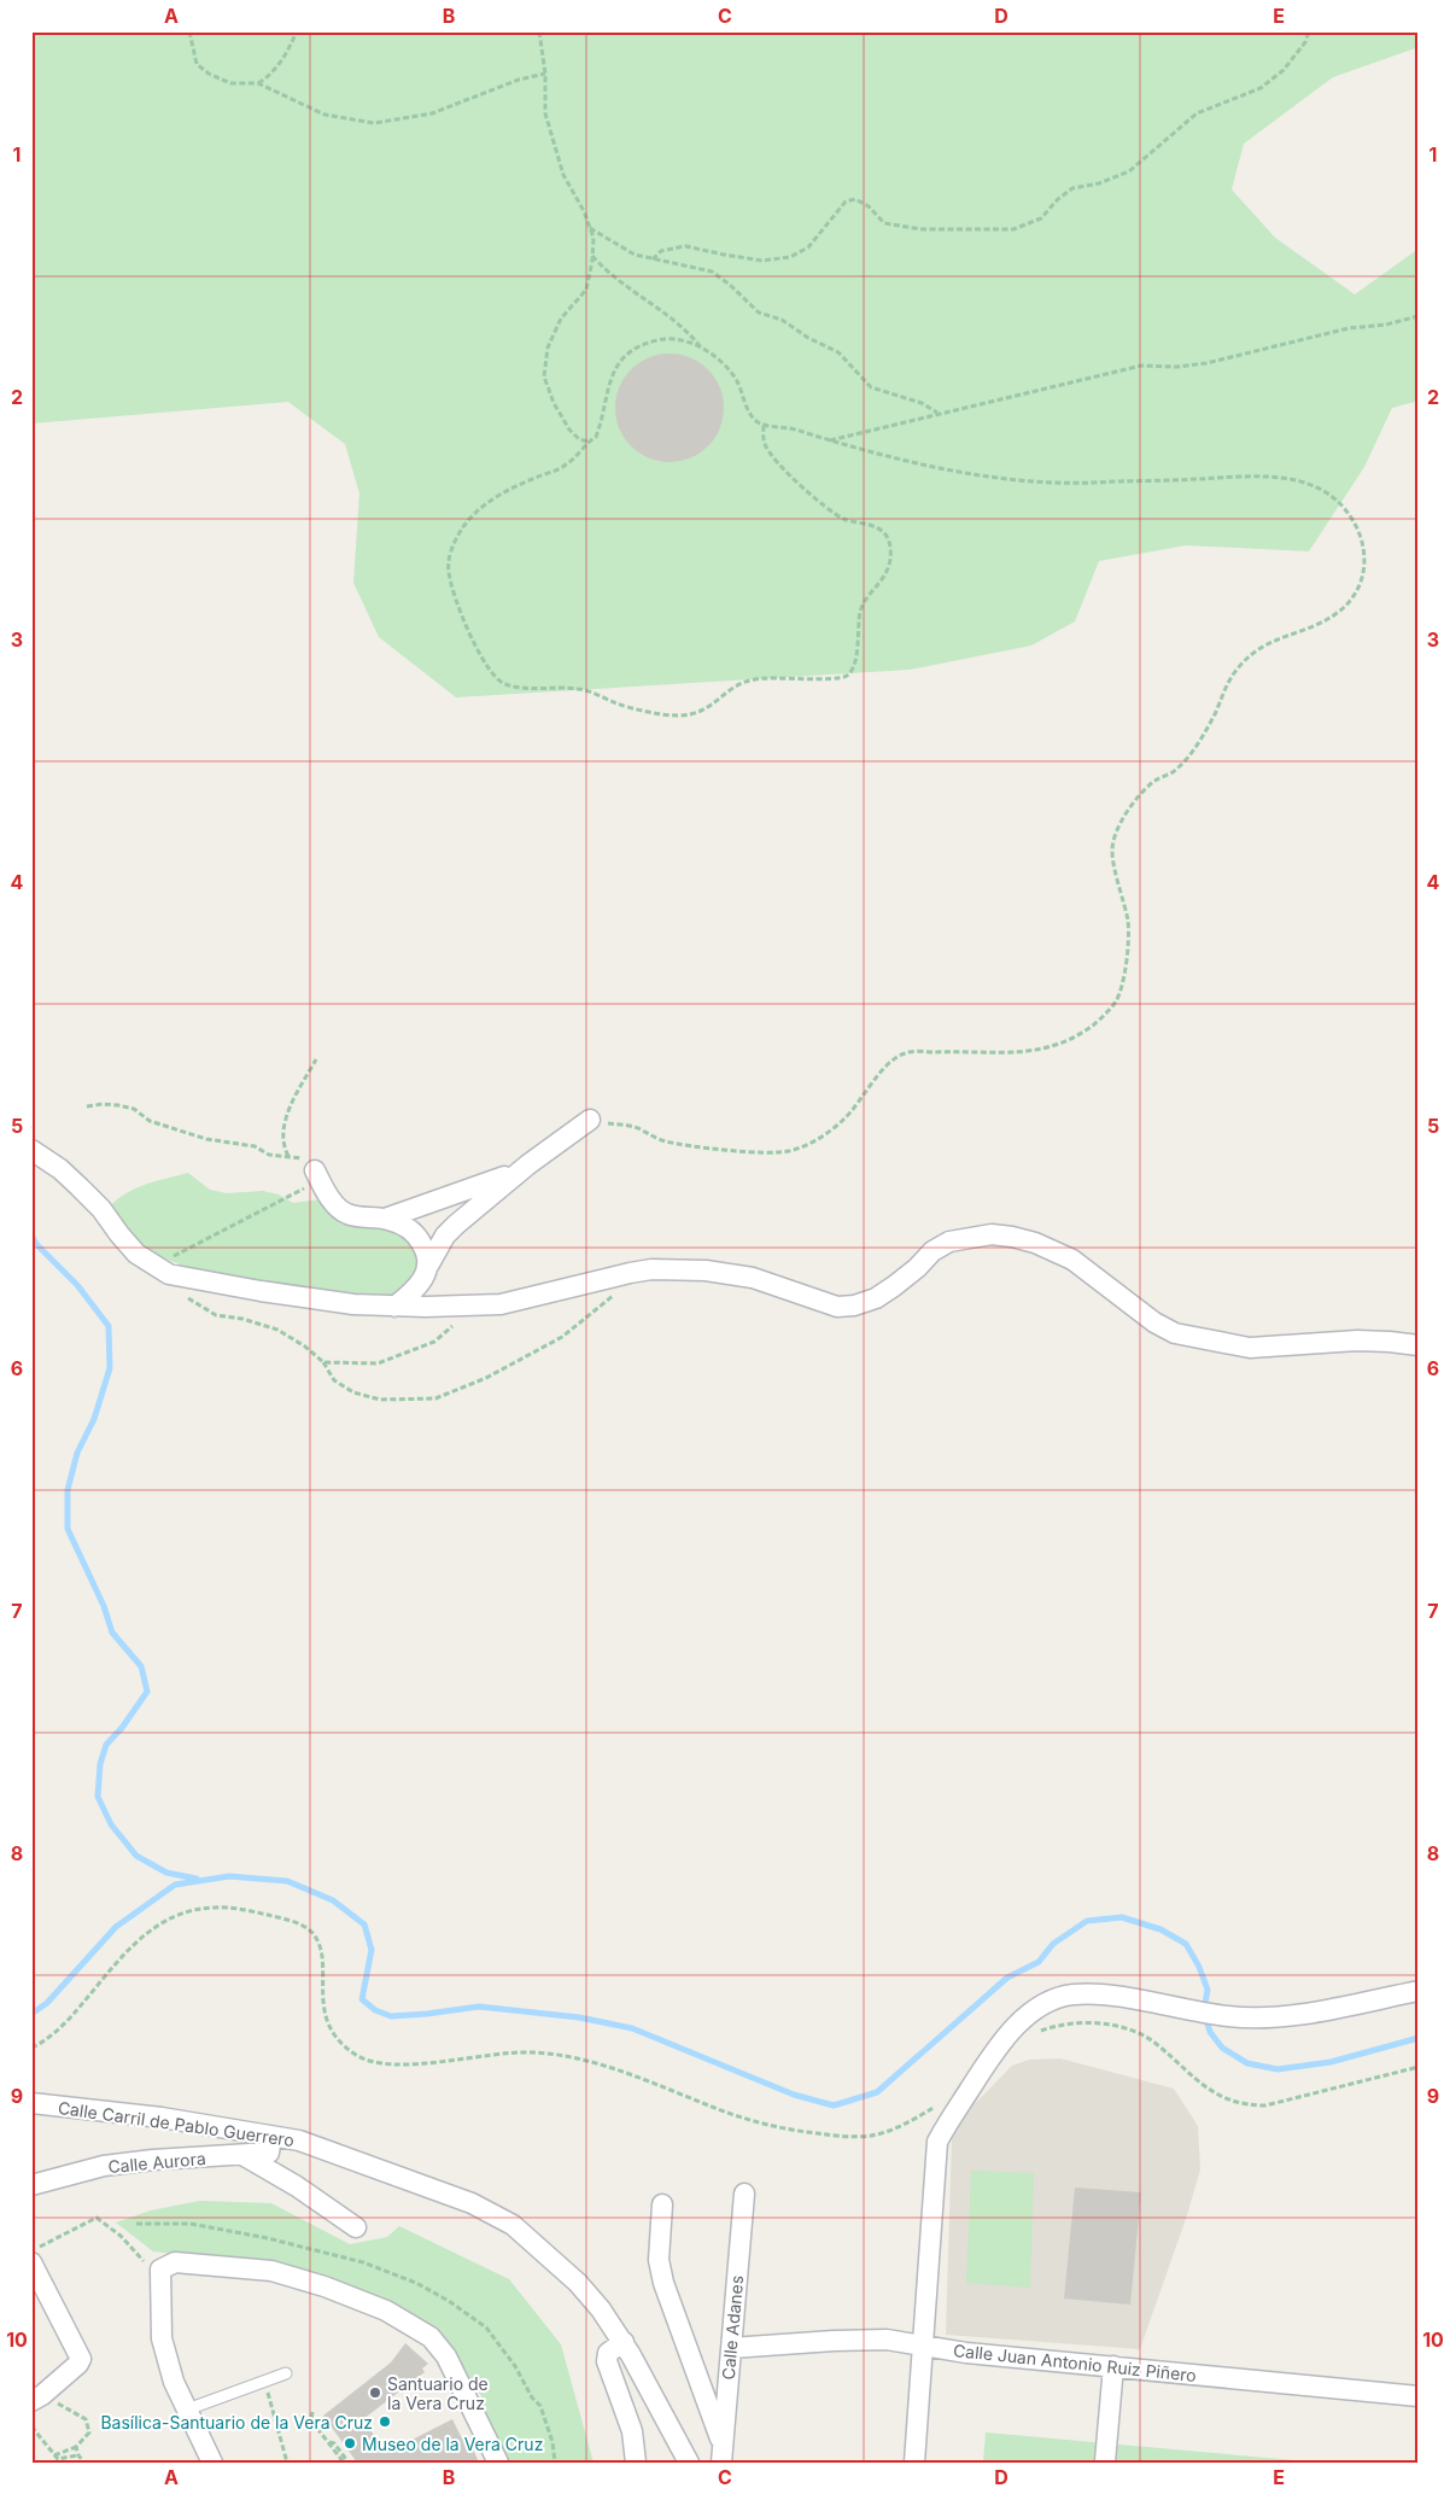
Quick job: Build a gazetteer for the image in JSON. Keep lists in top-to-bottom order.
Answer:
{
  "streets": {
    "street": [
      "Calle Carril de Pablo Guerrero",
      "Calle Aurora",
      "Calle Adanes",
      "Calle Juan Antonio Ruiz Piñero"
    ]
  },
  "crossings": [
    ["Calle Carril de Pablo Guerrero", "Calle Aurora"],
    ["Calle Adanes", "Calle Juan Antonio Ruiz Piñero"]
  ],
  "places": ["Santuario de la Vera Cruz", "Basílica-Santuario de la Vera Cruz", "Museo de la Vera Cruz"],
  "grid": {
    "columns": [
      "A",
      "B",
      "C",
      "D",
      "E"
    ],
    "rows": [
      "1",
      "2",
      "3",
      "4",
      "5",
      "6",
      "7",
      "8",
      "9",
      "10"
    ]
  }
}
